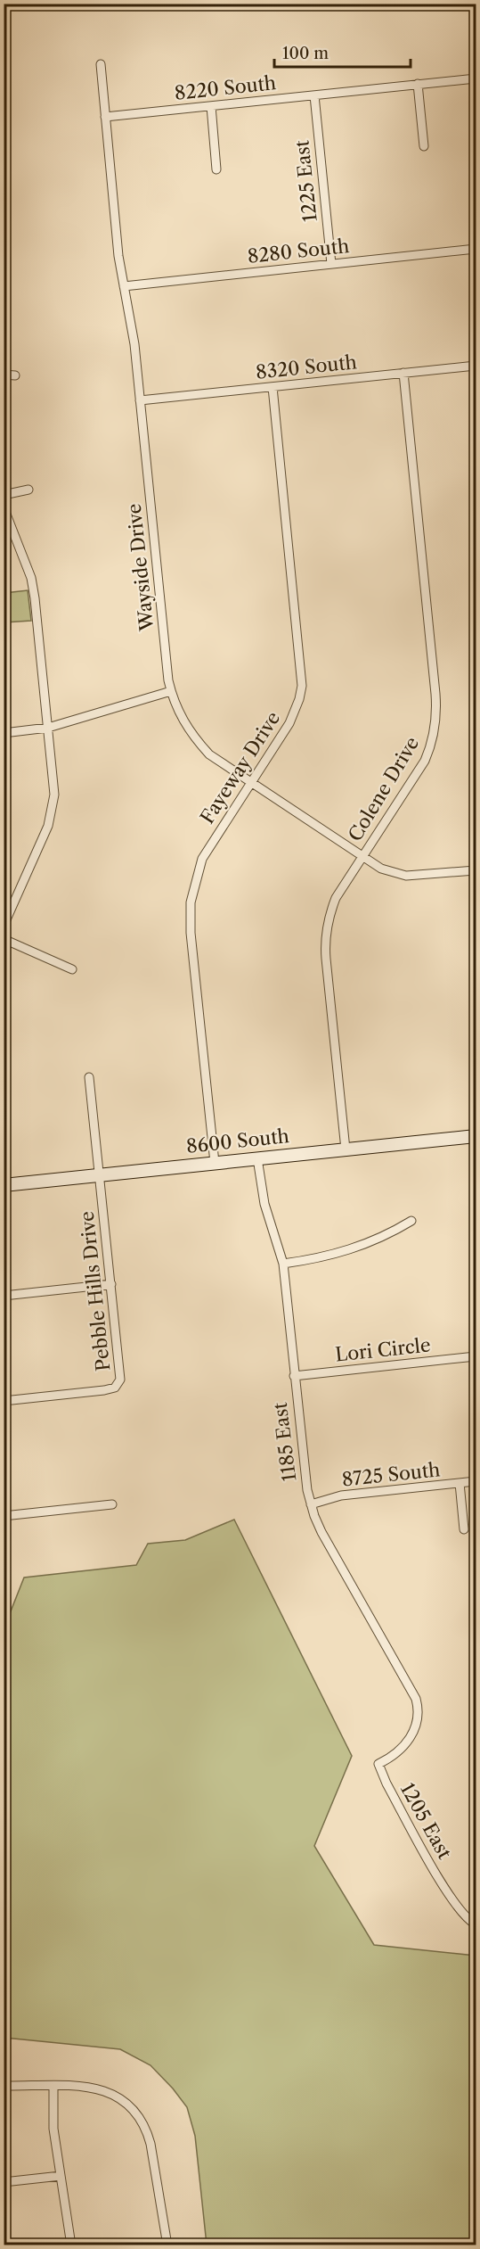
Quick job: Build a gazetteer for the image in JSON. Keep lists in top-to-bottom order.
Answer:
{
  "streets": {
    "main road": ["8600 South"],
    "street": [
      "8220 South",
      "1225 East",
      "8280 South",
      "8320 South",
      "Wayside Drive",
      "Fayeway Drive",
      "Colene Drive",
      "Pebble Hills Drive",
      "Lori Circle",
      "1185 East",
      "8725 South",
      "1205 East"
    ]
  },
  "crossings": [
    ["8220 South", "1225 East"],
    ["8220 South", "Wayside Drive"],
    ["1225 East", "8280 South"],
    ["8280 South", "Wayside Drive"],
    ["8320 South", "Wayside Drive"],
    ["8320 South", "Fayeway Drive"],
    ["8320 South", "Colene Drive"],
    ["Wayside Drive", "Fayeway Drive"],
    ["Wayside Drive", "Colene Drive"],
    ["Fayeway Drive", "8600 South"],
    ["Colene Drive", "8600 South"],
    ["8600 South", "Pebble Hills Drive"],
    ["8600 South", "1185 East"],
    ["Lori Circle", "1185 East"],
    ["1185 East", "8725 South"],
    ["1185 East", "1205 East"]
  ],
  "scale_bar": "100 m"
}
